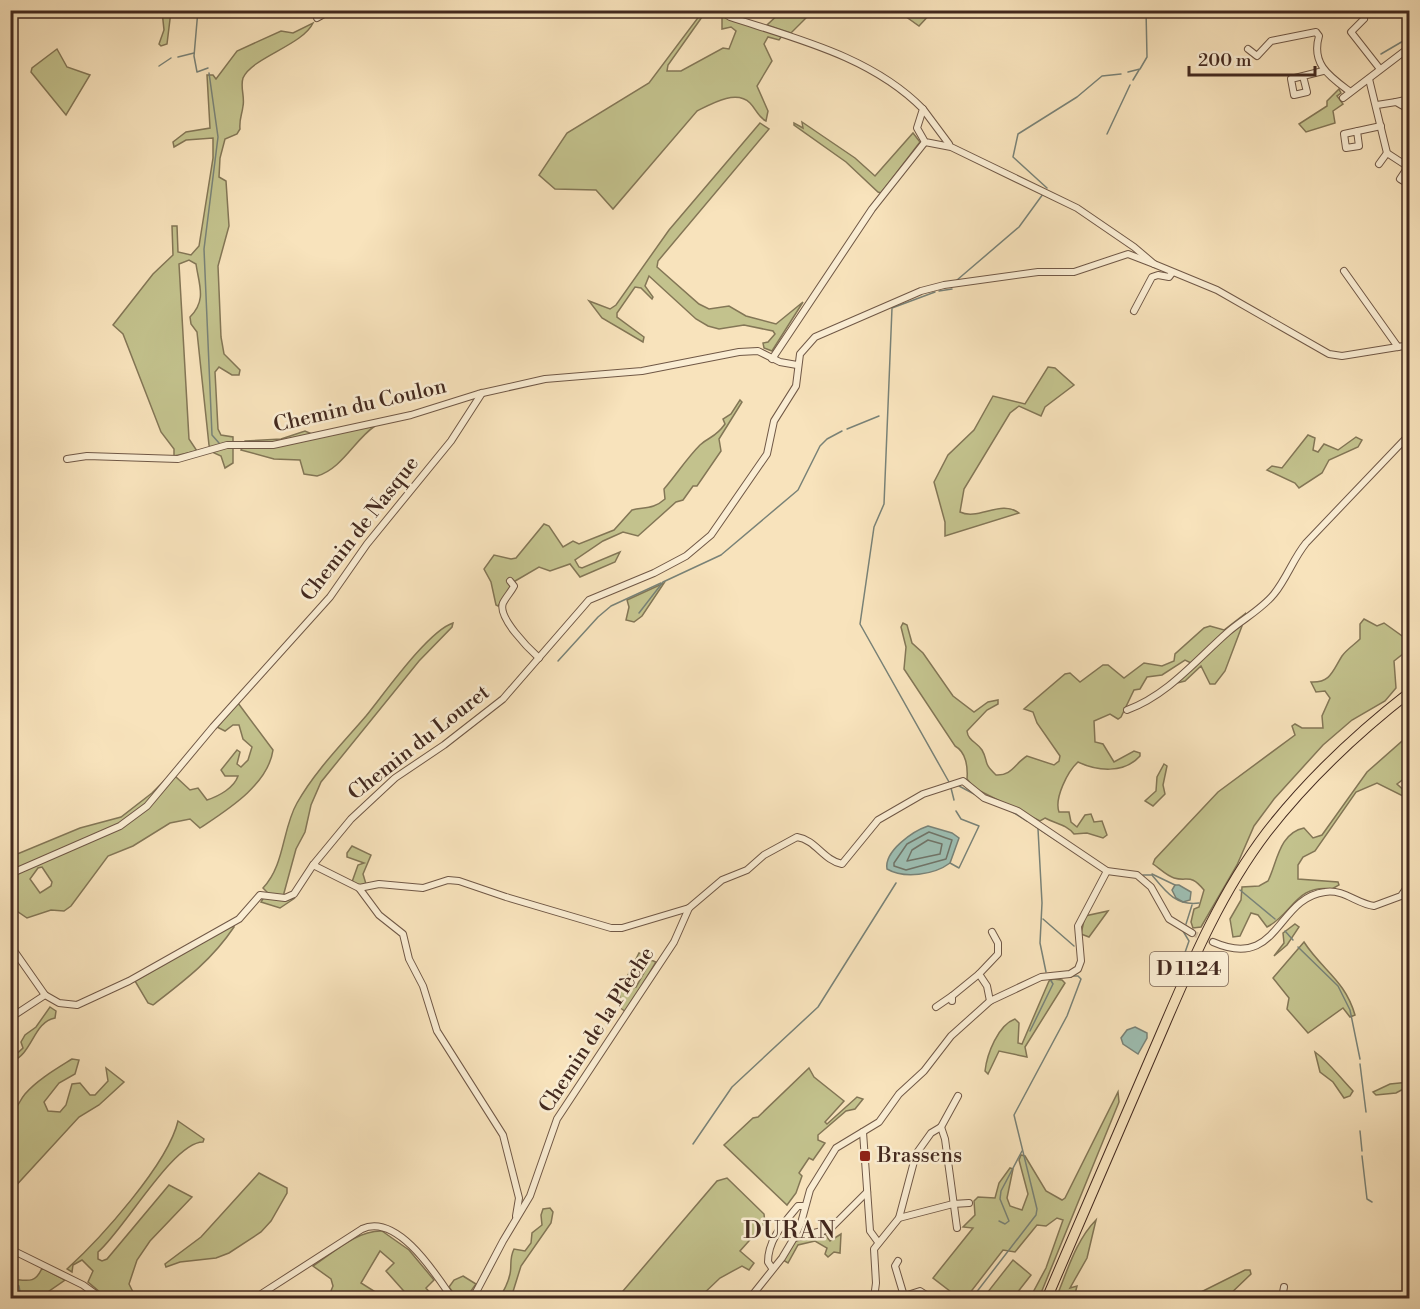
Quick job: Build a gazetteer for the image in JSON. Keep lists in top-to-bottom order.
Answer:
{
  "streets": {
    "highway": ["D 1124"],
    "street": [
      "Chemin du Coulon",
      "Chemin de Nasque",
      "Chemin du Louret",
      "Chemin de la Plèche"
    ]
  },
  "crossings": [
    ["Chemin du Coulon", "Chemin de Nasque"]
  ],
  "districts": ["DURAN"],
  "places": {
    "transit": ["Brassens"]
  },
  "scale_bar": "200 m"
}
